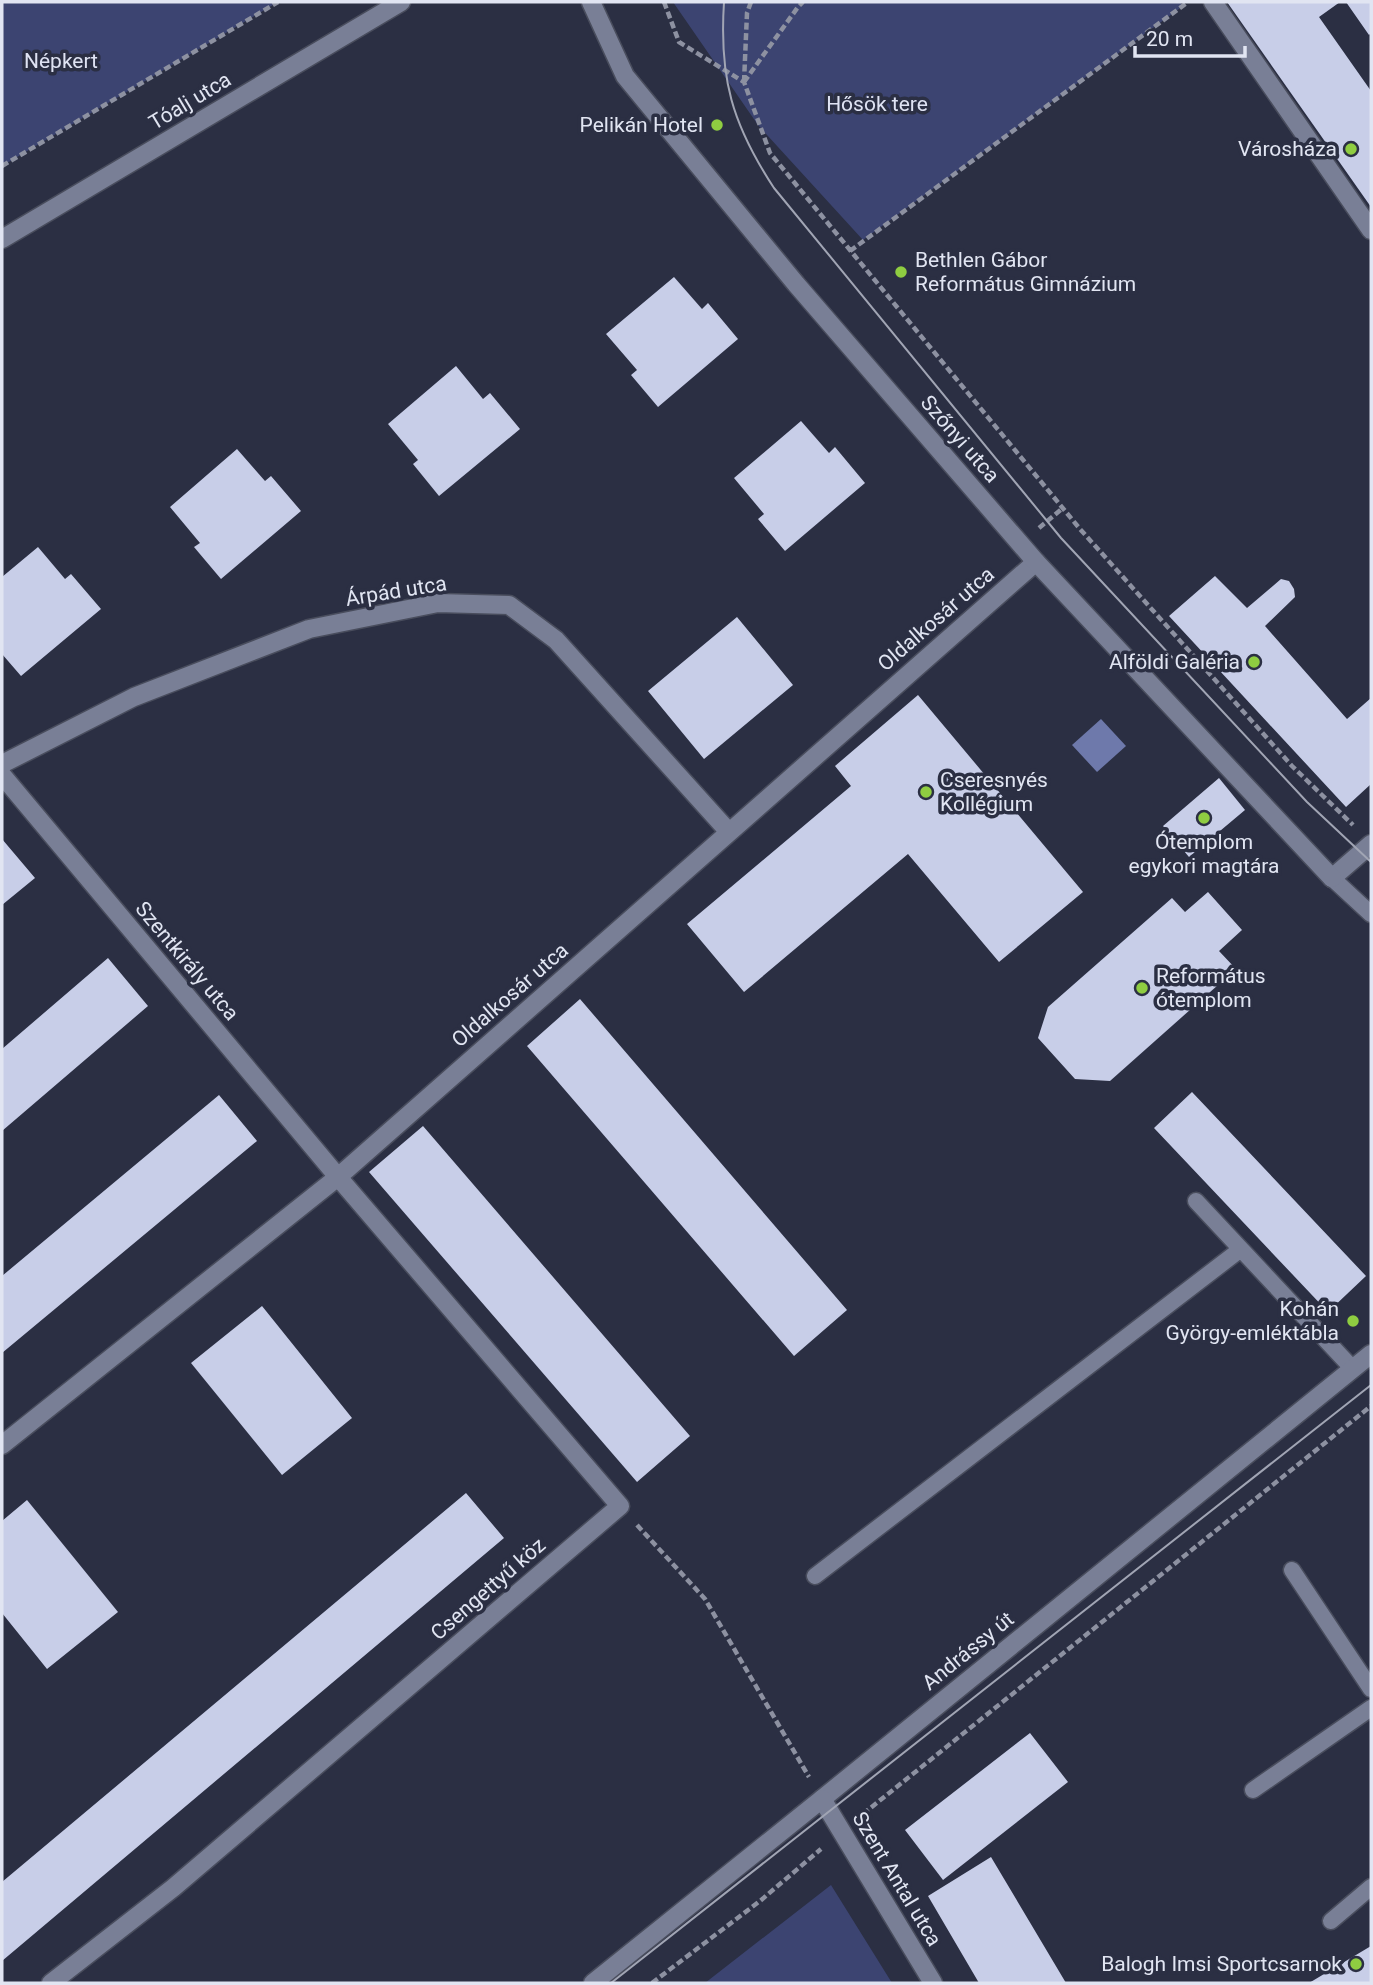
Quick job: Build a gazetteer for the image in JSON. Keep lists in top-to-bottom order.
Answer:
{
  "streets": {
    "street": [
      "Tóalj utca",
      "Szőnyi utca",
      "Árpád utca",
      "Oldalkosár utca",
      "Szentkirály utca",
      "Csengettyű köz",
      "Andrássy út",
      "Szent Antal utca"
    ]
  },
  "crossings": [
    ["Szőnyi utca", "Oldalkosár utca"],
    ["Árpád utca", "Oldalkosár utca"],
    ["Oldalkosár utca", "Szentkirály utca"],
    ["Andrássy út", "Szent Antal utca"]
  ],
  "parks": ["Népkert", "Hősök tere"],
  "places": [
    "Pelikán Hotel",
    "Városháza",
    "Bethlen Gábor Református Gimnázium",
    "Alföldi Galéria",
    "Cseresnyés Kollégium",
    "Ótemplom egykori magtára",
    "Református ótemplom",
    "Kohán György-emléktábla",
    "Balogh Imsi Sportcsarnok"
  ],
  "scale_bar": "20 m"
}
